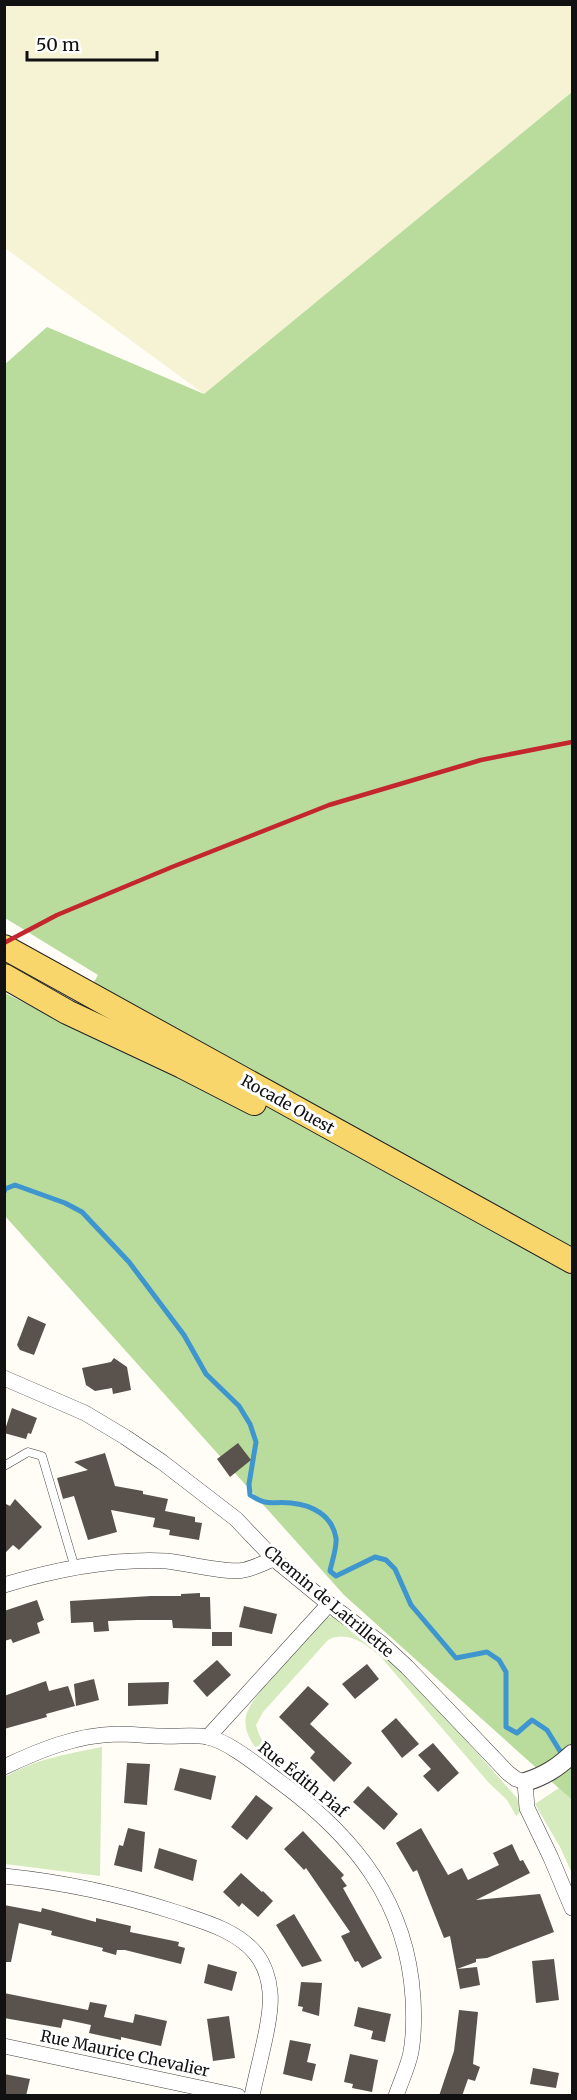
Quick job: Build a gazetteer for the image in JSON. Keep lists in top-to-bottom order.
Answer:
{
  "streets": {
    "main road": ["Rocade Ouest"],
    "street": ["Chemin de Latrillette", "Rue Édith Piaf", "Rue Maurice Chevalier"]
  },
  "scale_bar": "50 m"
}
